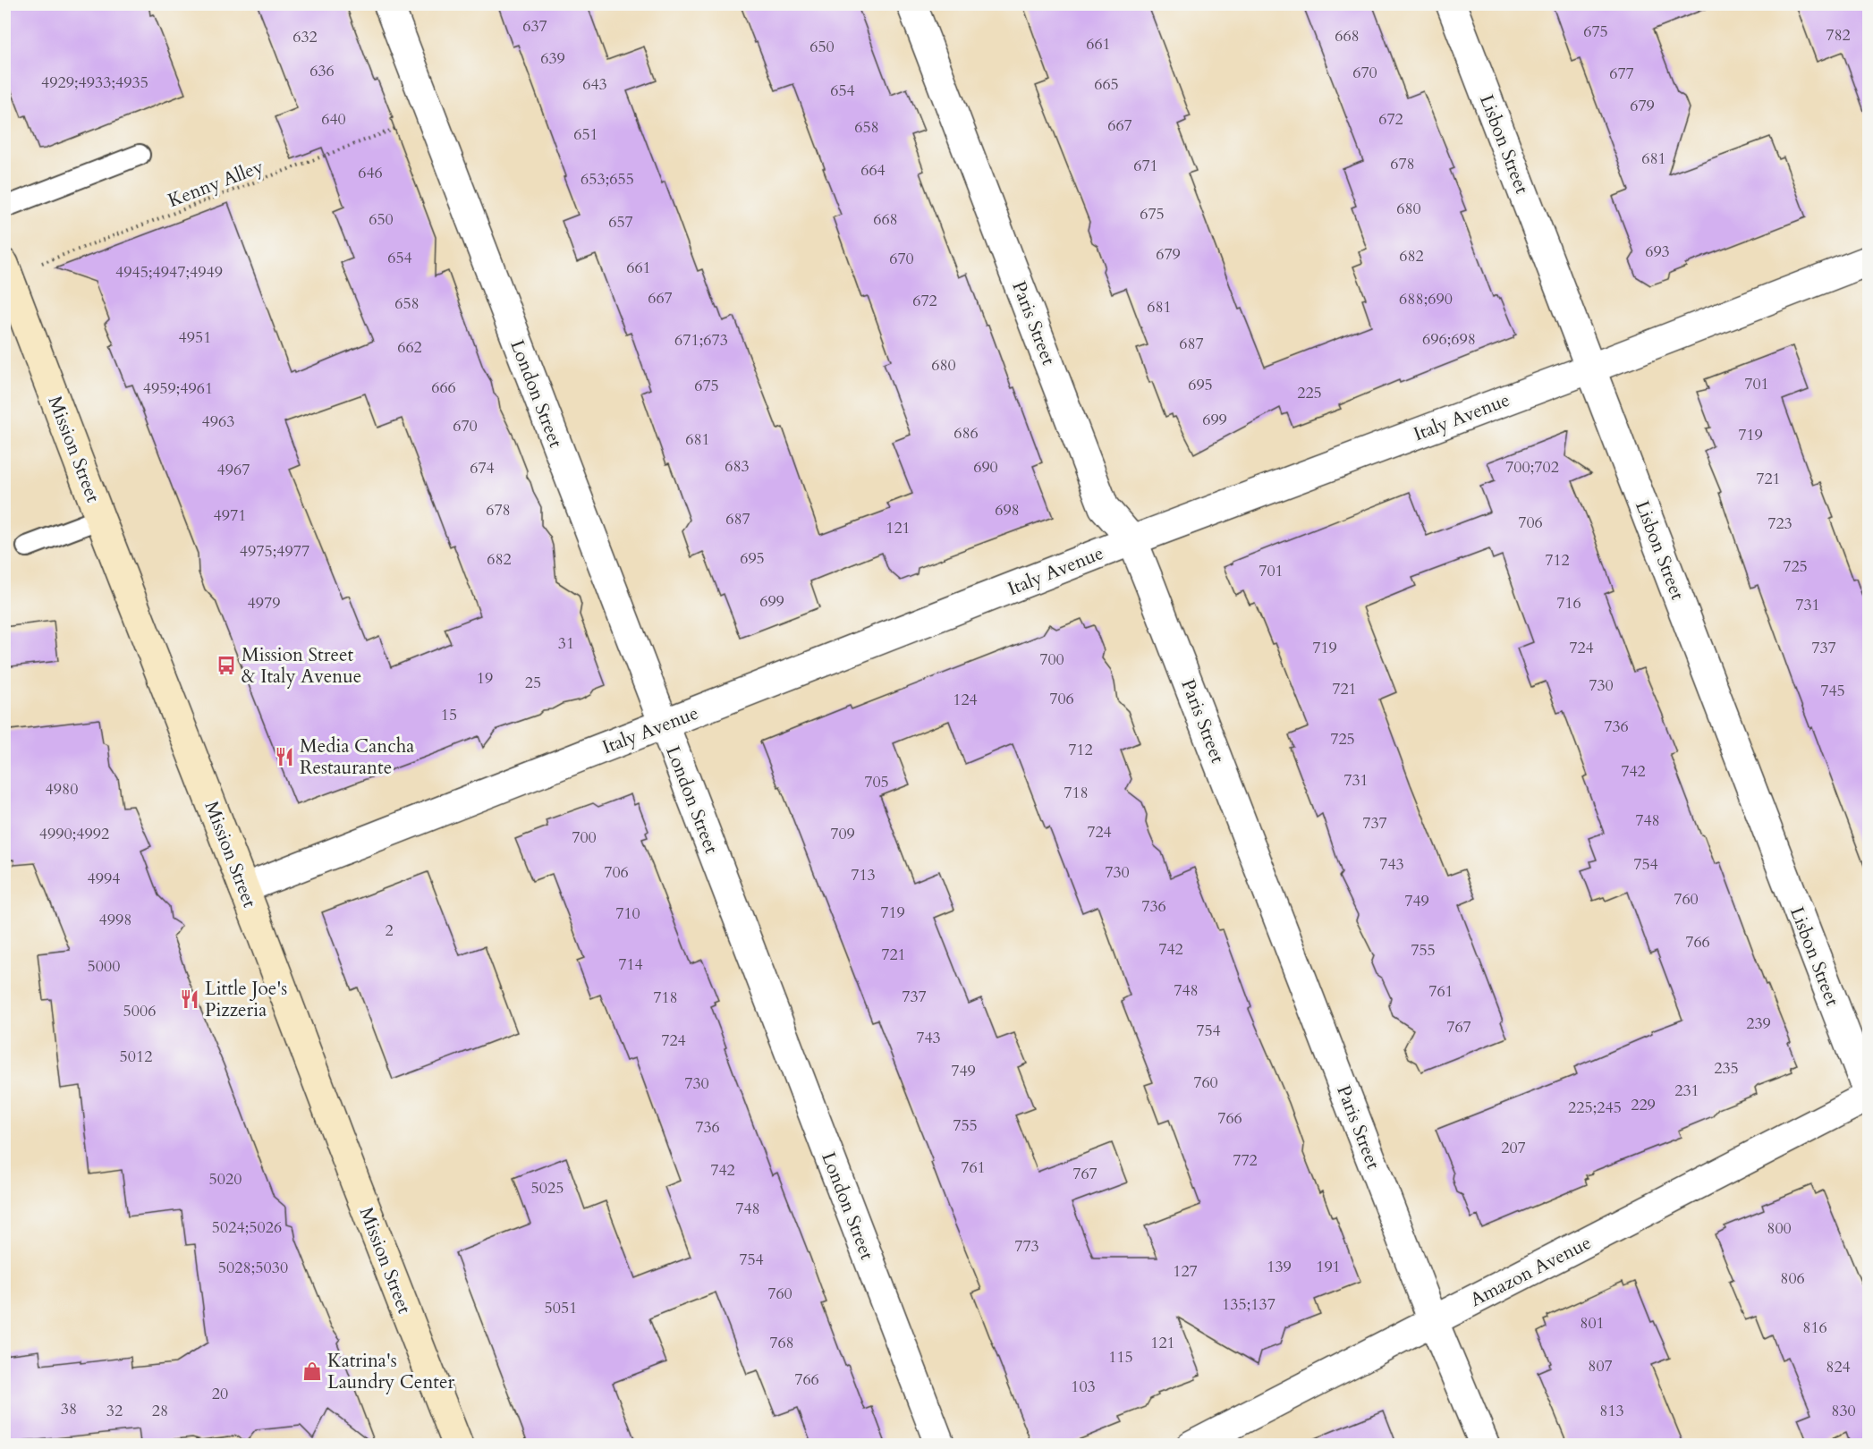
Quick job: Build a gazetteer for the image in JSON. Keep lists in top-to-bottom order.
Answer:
{
  "streets": {
    "main road": ["Mission Street"],
    "street": [
      "Lisbon Street",
      "Paris Street",
      "London Street",
      "Italy Avenue",
      "Amazon Avenue"
    ],
    "path": ["Kenny Alley"]
  },
  "crossings": [
    ["Lisbon Street", "Italy Avenue"],
    ["Lisbon Street", "Amazon Avenue"],
    ["Kenny Alley", "London Street"],
    ["Kenny Alley", "Mission Street"],
    ["Paris Street", "Italy Avenue"],
    ["Paris Street", "Amazon Avenue"],
    ["London Street", "Italy Avenue"],
    ["Italy Avenue", "Mission Street"]
  ],
  "places": {
    "bus stop": ["Mission Street & Italy Avenue"],
    "restaurant": ["Media Cancha Restaurante", "Little Joe's Pizzeria"],
    "shop": ["Katrina's Laundry Center"]
  },
  "house_numbers": [
    "637",
    "675",
    "782",
    "668",
    "632",
    "661",
    "650",
    "639",
    "636",
    "670",
    "677",
    "4929;4933;4935",
    "643",
    "665",
    "654",
    "679",
    "640",
    "672",
    "667",
    "658",
    "651",
    "681",
    "678",
    "671",
    "664",
    "646",
    "653;655",
    "680",
    "675",
    "650",
    "668",
    "657",
    "693",
    "679",
    "682",
    "654",
    "670",
    "661",
    "4945;4947;4949",
    "667",
    "688;690",
    "672",
    "658",
    "681",
    "4951",
    "696;698",
    "671;673",
    "687",
    "662",
    "680",
    "701",
    "695",
    "675",
    "666",
    "4959;4961",
    "225",
    "699",
    "4963",
    "670",
    "686",
    "719",
    "681",
    "683",
    "690",
    "700;702",
    "674",
    "4967",
    "721",
    "678",
    "698",
    "4971",
    "687",
    "706",
    "723",
    "121",
    "4975;4977",
    "695",
    "682",
    "712",
    "725",
    "701",
    "699",
    "4979",
    "716",
    "731",
    "31",
    "719",
    "724",
    "737",
    "700",
    "19",
    "25",
    "730",
    "721",
    "745",
    "706",
    "124",
    "15",
    "736",
    "725",
    "712",
    "742",
    "731",
    "705",
    "4980",
    "718",
    "748",
    "737",
    "724",
    "4990;4992",
    "709",
    "700",
    "743",
    "754",
    "706",
    "730",
    "713",
    "4994",
    "760",
    "749",
    "736",
    "719",
    "710",
    "4998",
    "2",
    "766",
    "742",
    "755",
    "721",
    "714",
    "5000",
    "748",
    "761",
    "737",
    "718",
    "5006",
    "239",
    "767",
    "754",
    "743",
    "724",
    "5012",
    "235",
    "749",
    "760",
    "730",
    "231",
    "229",
    "225;245",
    "766",
    "755",
    "736",
    "207",
    "772",
    "761",
    "742",
    "767",
    "5020",
    "5025",
    "748",
    "5024;5026",
    "800",
    "773",
    "754",
    "139",
    "191",
    "5028;5030",
    "127",
    "806",
    "760",
    "135;137",
    "5051",
    "801",
    "816",
    "768",
    "121",
    "115",
    "807",
    "824",
    "766",
    "103",
    "20",
    "38",
    "32",
    "28",
    "813",
    "830"
  ]
}
